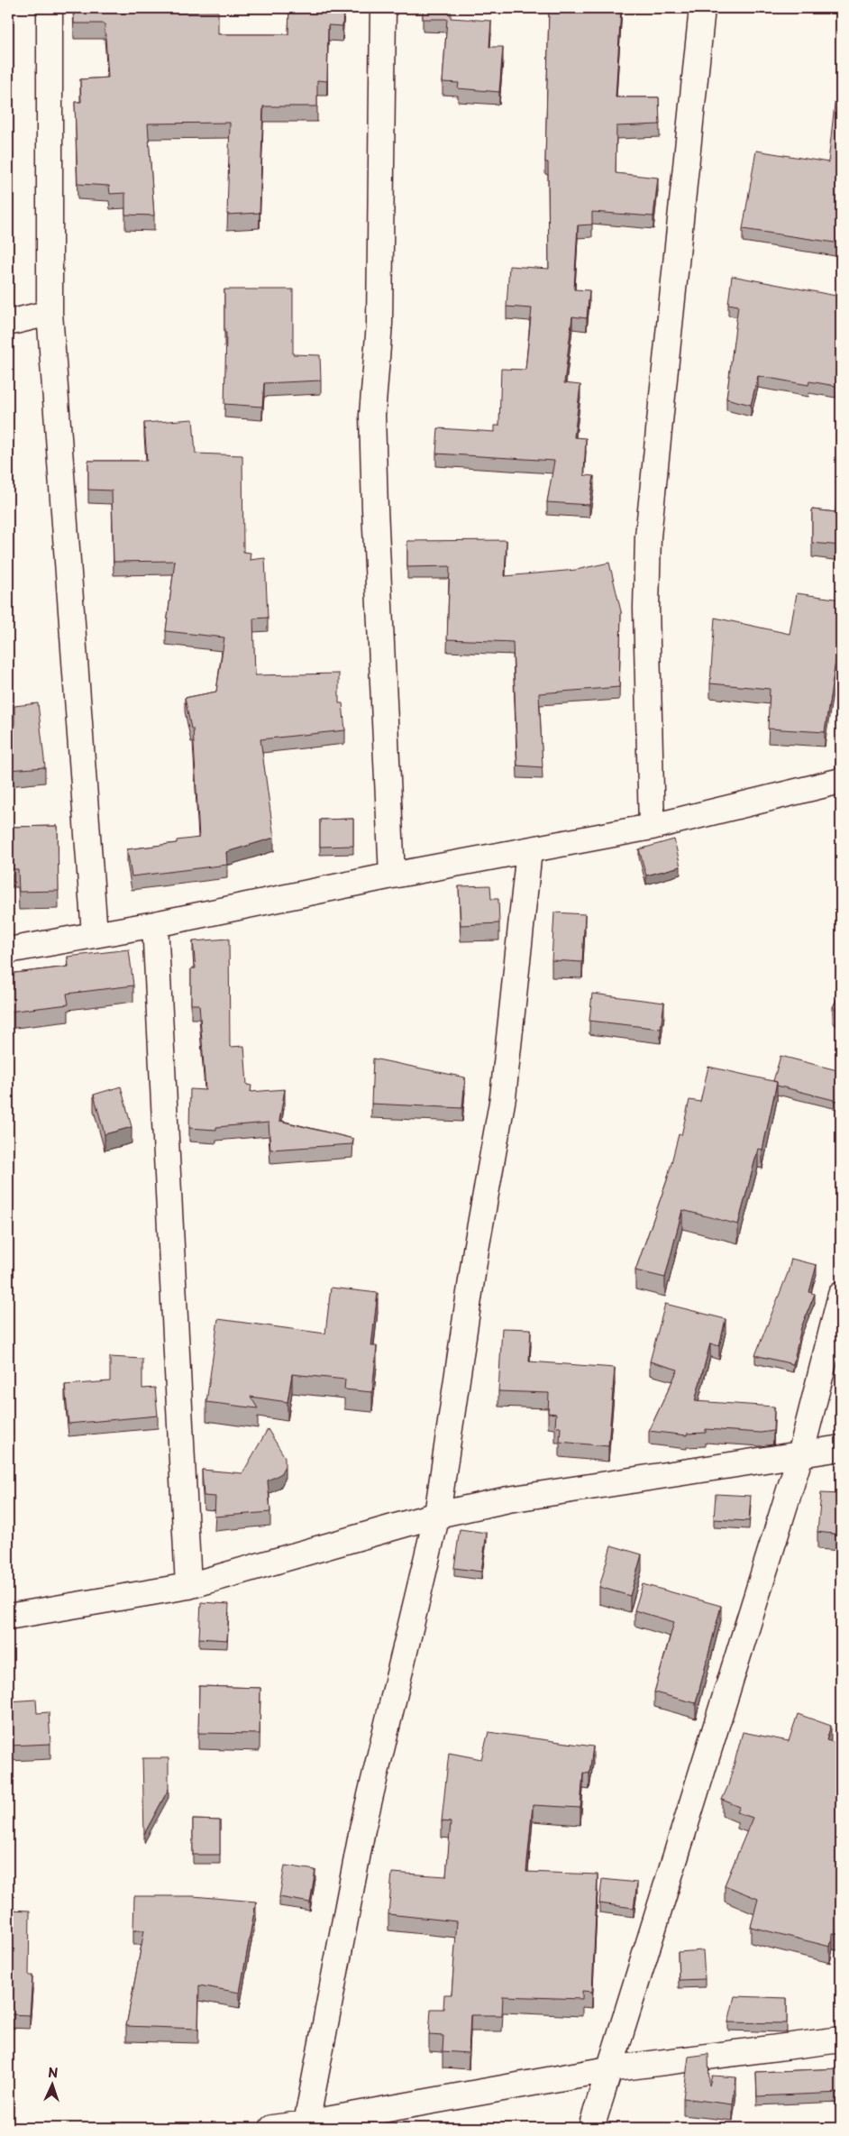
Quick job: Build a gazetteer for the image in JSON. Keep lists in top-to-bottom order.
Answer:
{
  "north": "top"
}
